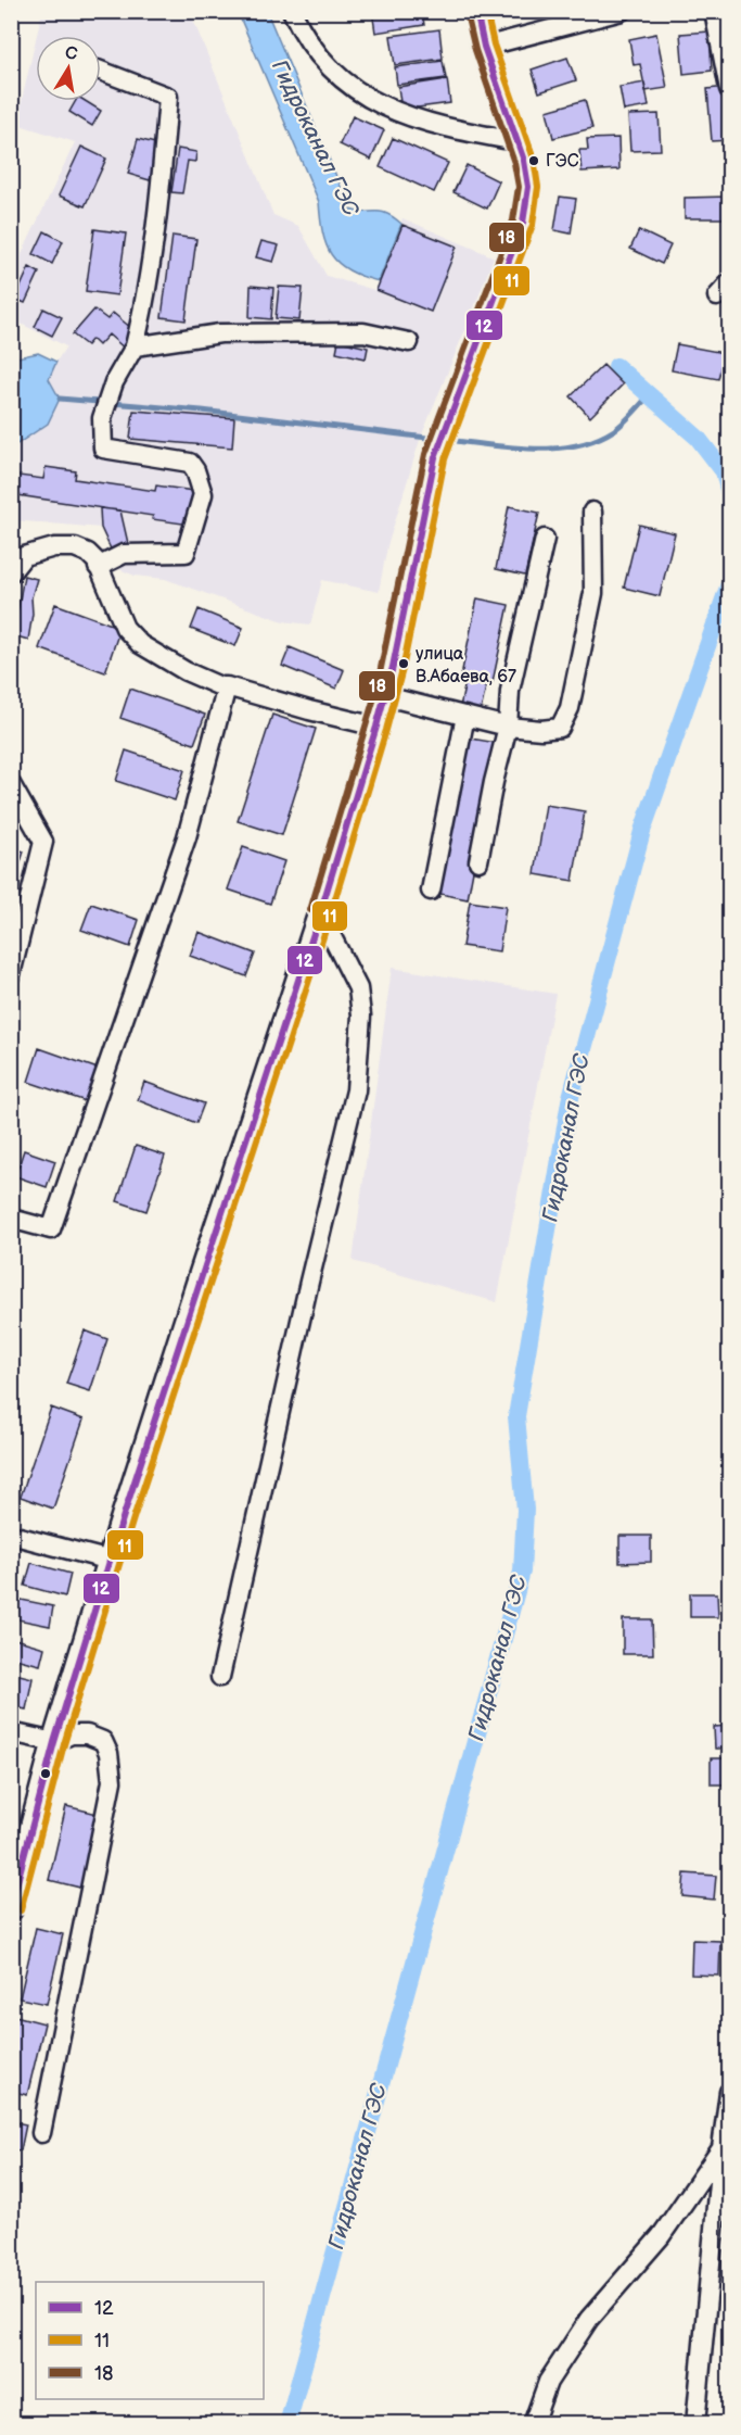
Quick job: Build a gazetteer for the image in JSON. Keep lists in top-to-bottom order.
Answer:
{
  "water": ["Гидроканал ГЭС"],
  "places": ["ГЭС", "улица В.Абаева, 67"],
  "lines": ["transit line 12", "transit line 11", "transit line 18"],
  "legend": ["12", "11", "18"],
  "north": "top"
}
